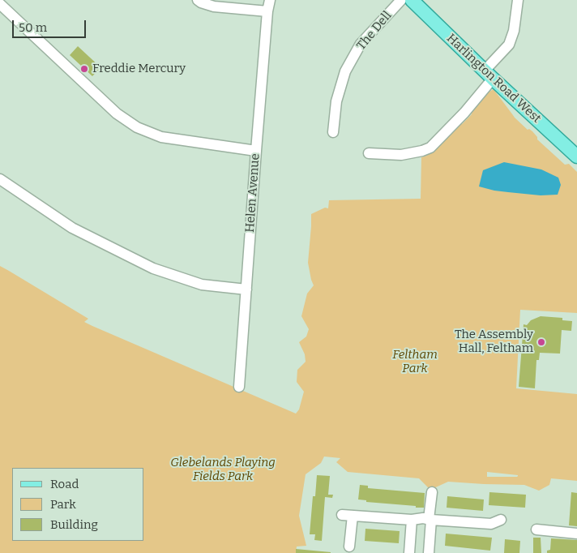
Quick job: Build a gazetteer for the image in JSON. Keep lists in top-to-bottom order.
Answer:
{
  "streets": {
    "main road": ["Harlington Road West"],
    "street": ["The Dell", "Helen Avenue"]
  },
  "parks": ["Feltham Park", "Glebelands Playing Fields Park"],
  "places": ["Freddie Mercury", "The Assembly Hall, Feltham"],
  "legend": ["Road", "Park", "Building"],
  "scale_bar": "50 m"
}
